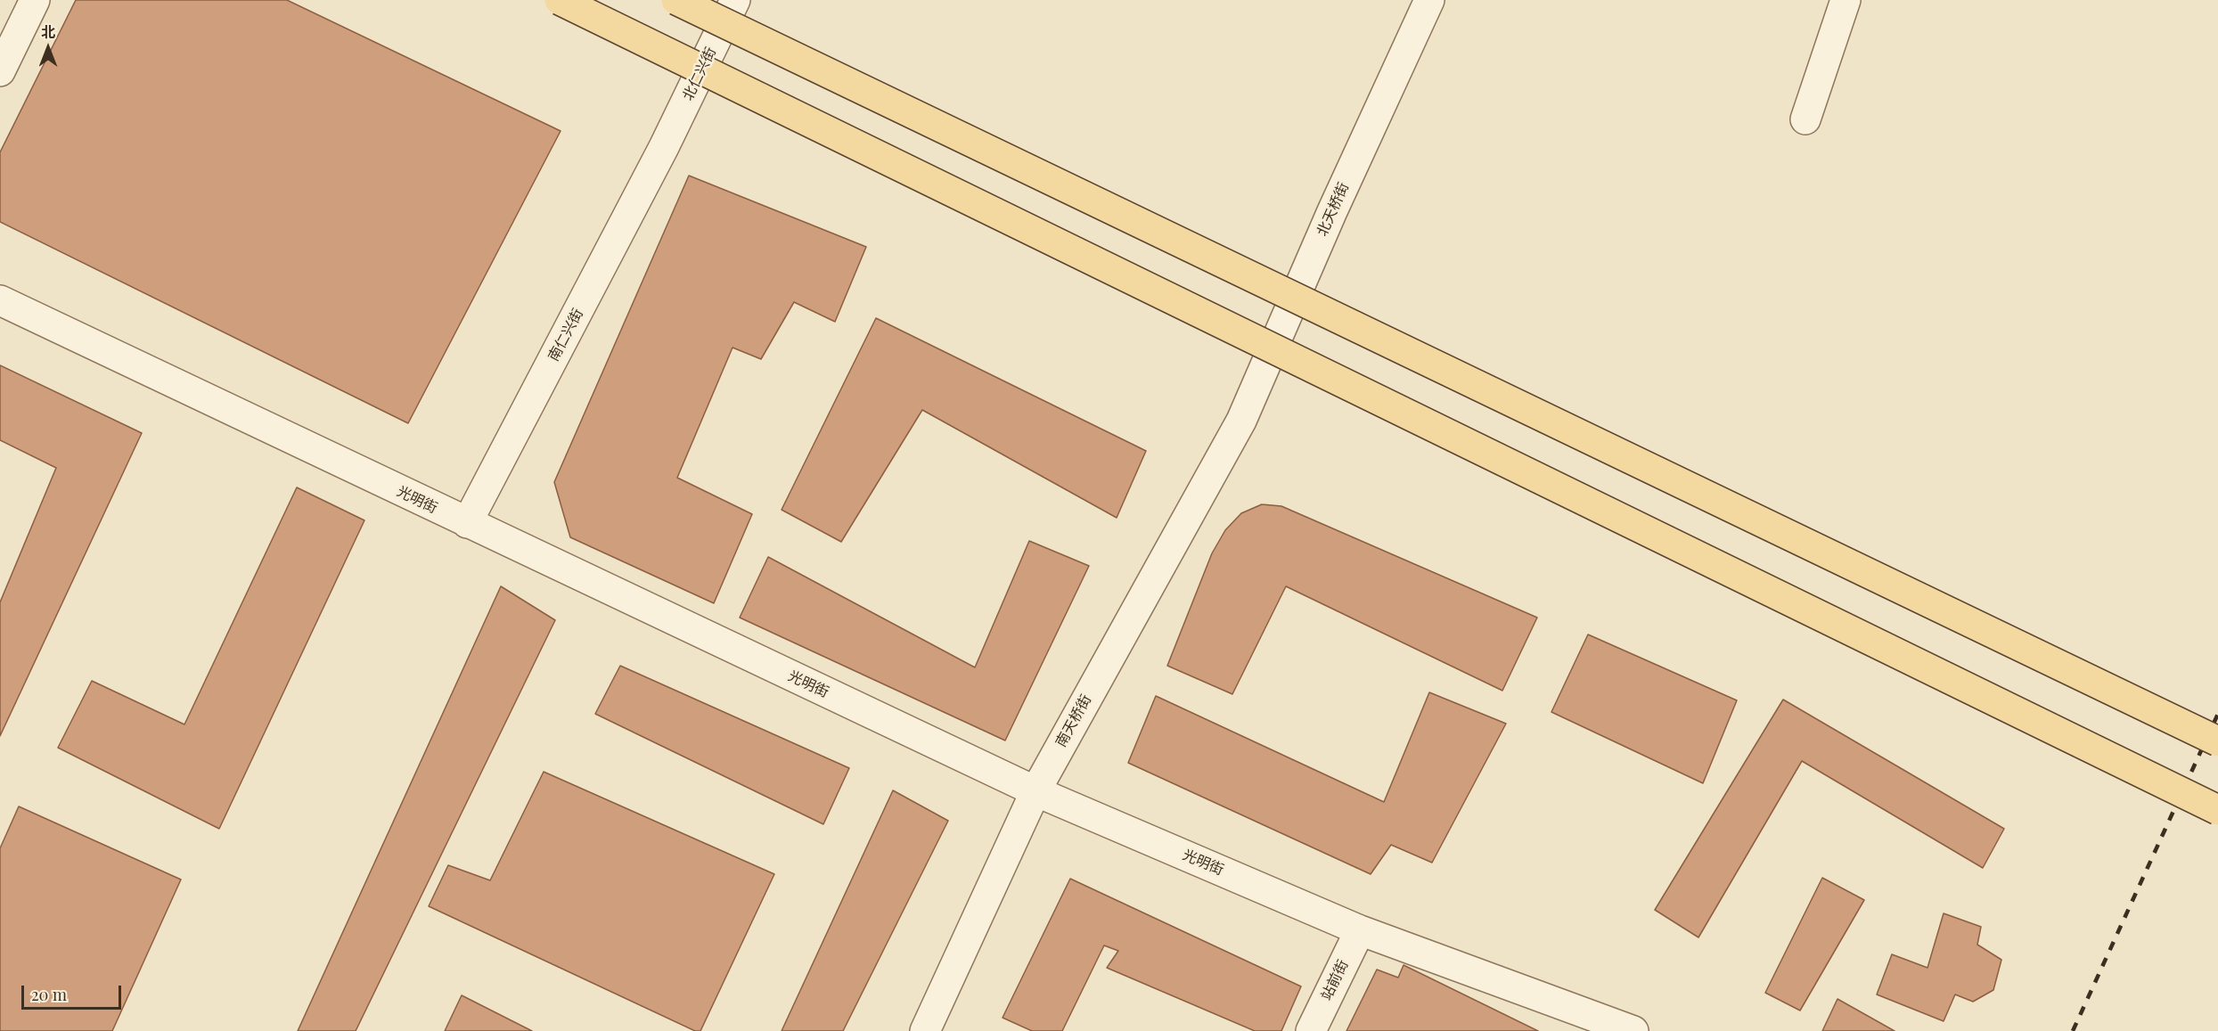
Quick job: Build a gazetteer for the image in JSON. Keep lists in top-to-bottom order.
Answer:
{
  "streets": {
    "street": [
      "北仁兴街",
      "北天桥街",
      "南仁兴街",
      "光明街",
      "南天桥街",
      "站前街"
    ]
  },
  "crossings": [
    ["北仁兴街", "南仁兴街"],
    ["北天桥街", "南天桥街"],
    ["南仁兴街", "光明街"],
    ["光明街", "南天桥街"],
    ["光明街", "站前街"]
  ],
  "scale_bar": "20 m",
  "north": "top"
}
